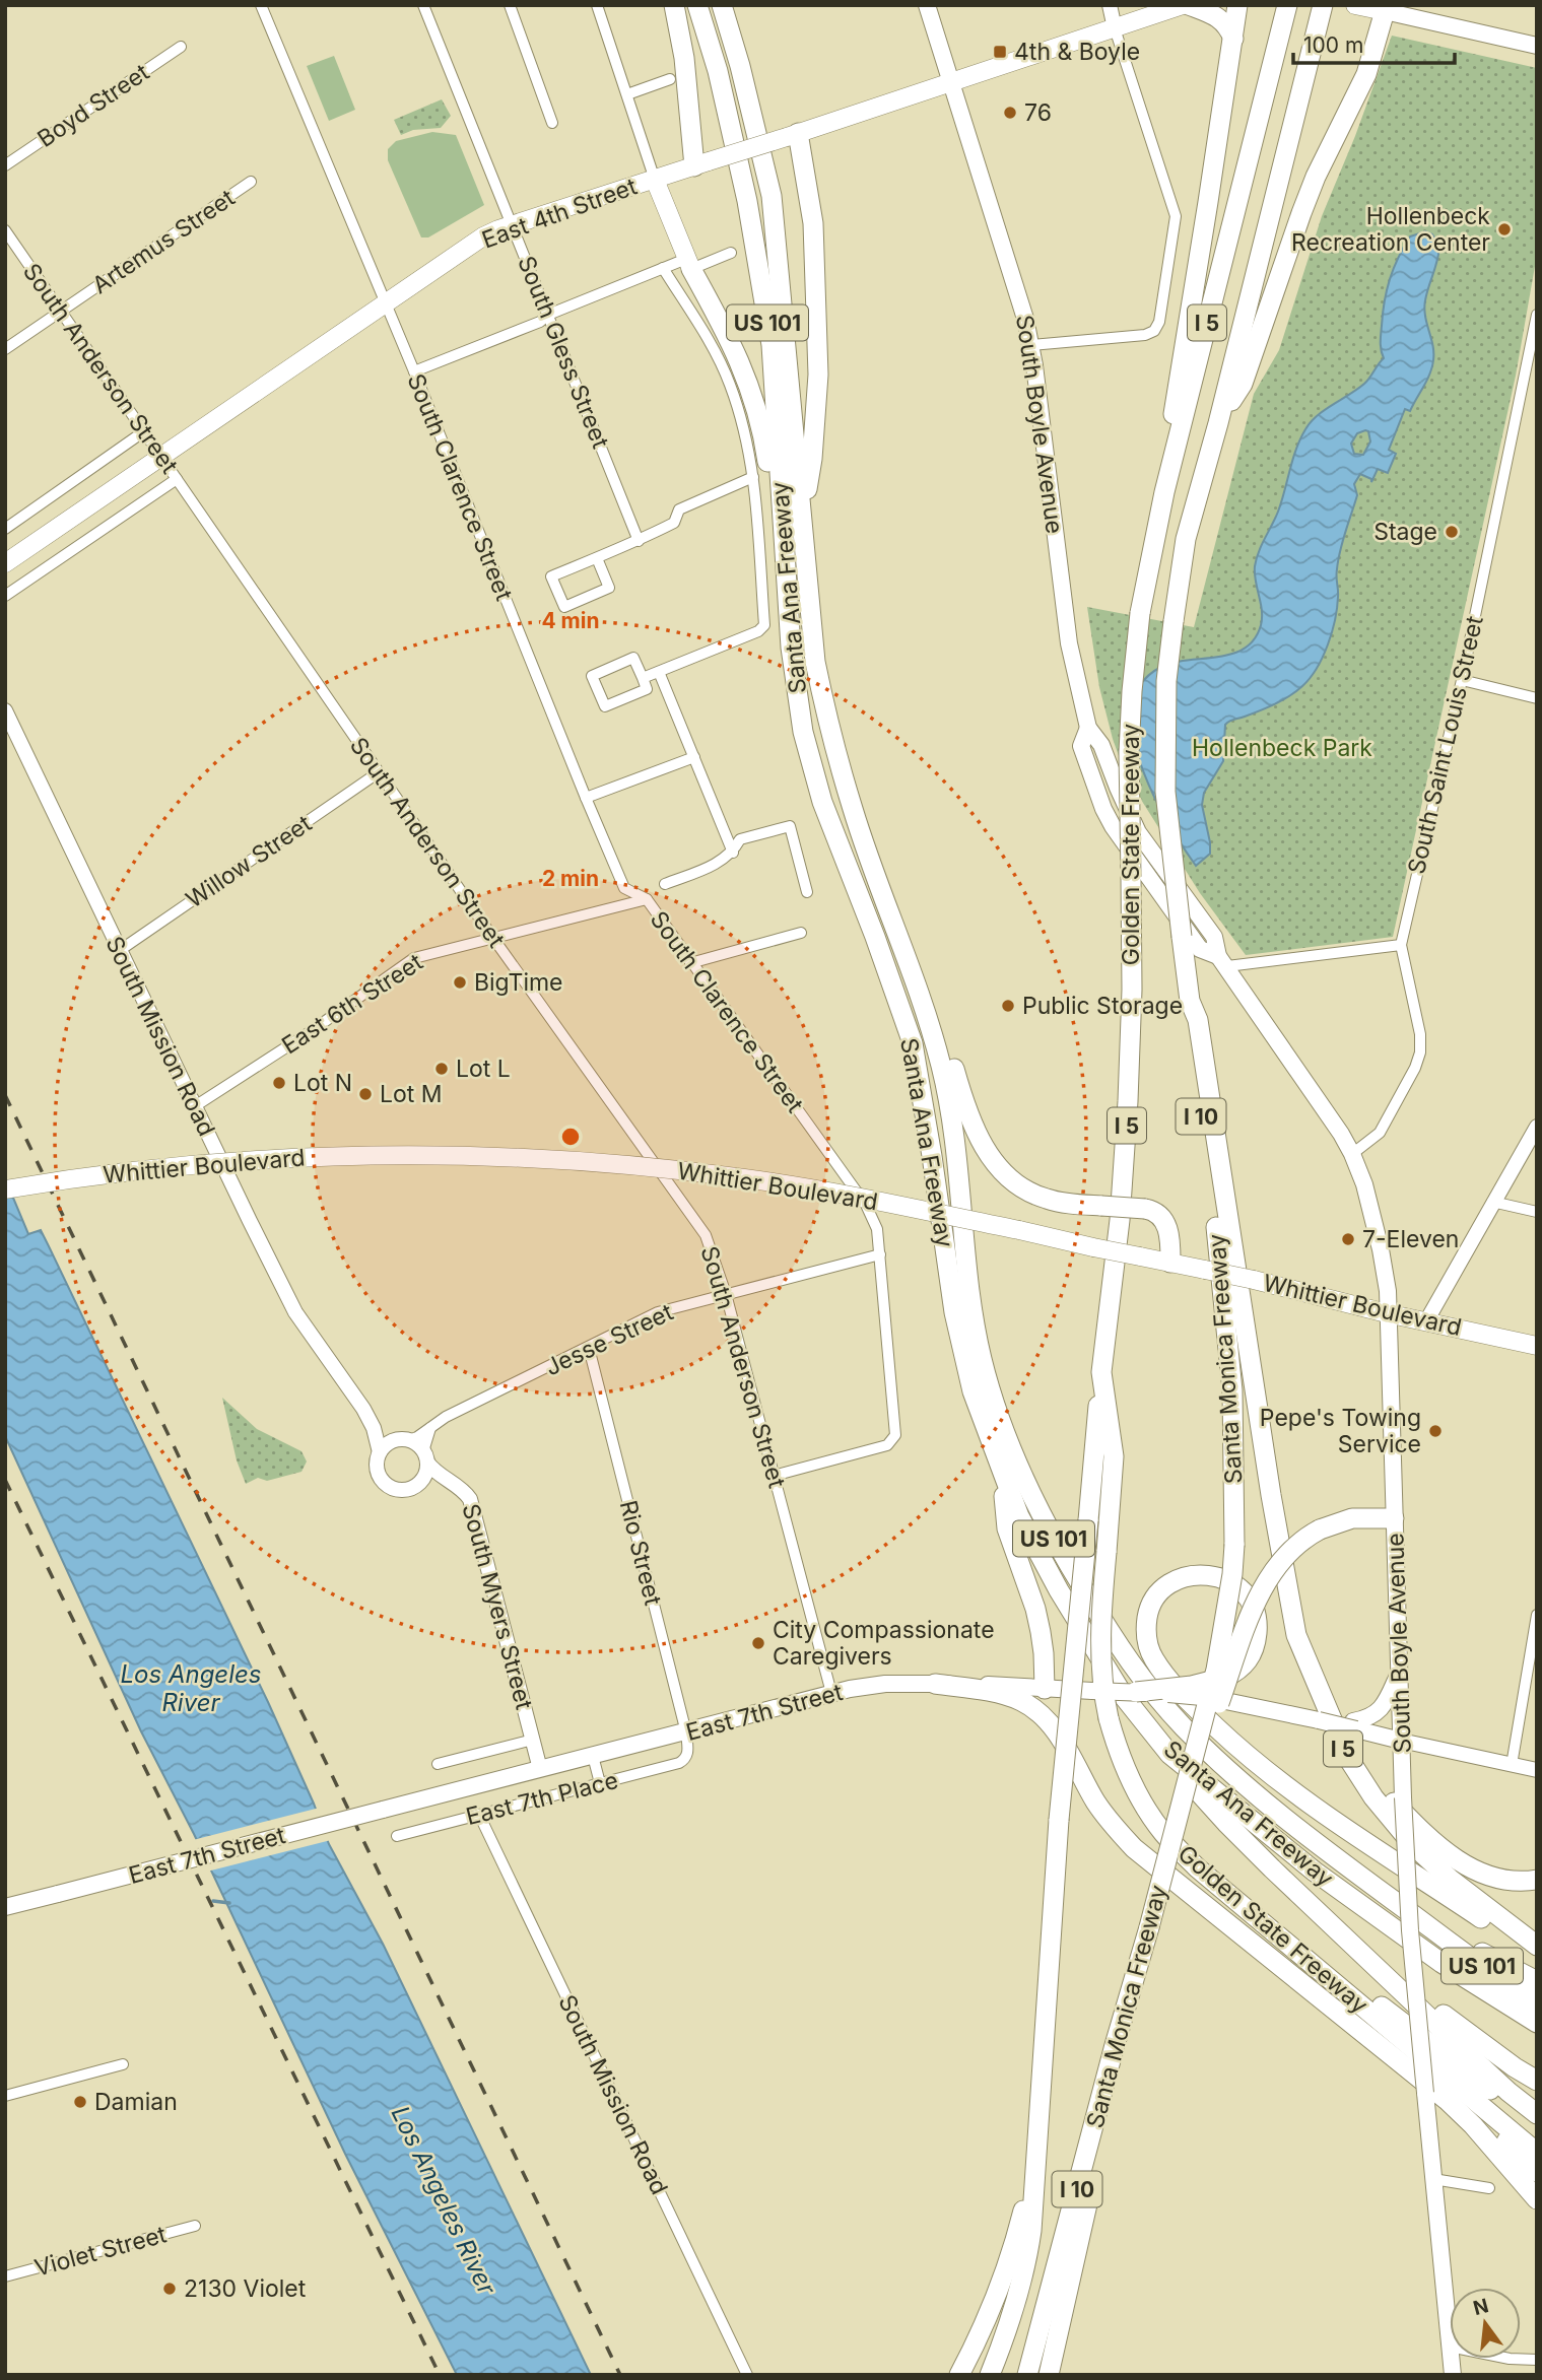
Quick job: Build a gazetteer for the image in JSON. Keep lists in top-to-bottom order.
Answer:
{
  "streets": {
    "highway": [
      "US 101",
      "I 5",
      "Santa Ana Freeway",
      "Golden State Freeway",
      "I 10",
      "Santa Monica Freeway"
    ],
    "main road": [
      "East 4th Street",
      "South Boyle Avenue",
      "Whittier Boulevard",
      "East 7th Street"
    ],
    "street": [
      "Boyd Street",
      "Artemus Street",
      "South Gless Street",
      "South Anderson Street",
      "South Clarence Street",
      "South Saint Louis Street",
      "Willow Street",
      "East 6th Street",
      "South Mission Road",
      "Jesse Street",
      "Rio Street",
      "South Myers Street",
      "East 7th Place",
      "Violet Street"
    ]
  },
  "crossings": [
    ["East 4th Street", "South Gless Street"],
    ["East 4th Street", "South Anderson Street"],
    ["East 4th Street", "South Boyle Avenue"],
    ["East 4th Street", "South Clarence Street"],
    ["Artemus Street", "South Anderson Street"],
    ["South Anderson Street", "South Clarence Street"],
    ["South Anderson Street", "Willow Street"],
    ["South Anderson Street", "East 6th Street"],
    ["South Anderson Street", "Jesse Street"],
    ["South Anderson Street", "East 7th Street"],
    ["South Boyle Avenue", "South Saint Louis Street"],
    ["South Boyle Avenue", "Whittier Boulevard"],
    ["South Boyle Avenue", "East 7th Street"],
    ["South Clarence Street", "East 6th Street"],
    ["South Clarence Street", "Jesse Street"],
    ["Golden State Freeway", "I 10"],
    ["Golden State Freeway", "Santa Monica Freeway"],
    ["Golden State Freeway", "East 7th Street"],
    ["Willow Street", "South Mission Road"],
    ["East 6th Street", "South Mission Road"],
    ["South Mission Road", "Jesse Street"],
    ["South Mission Road", "South Myers Street"],
    ["South Mission Road", "East 7th Place"],
    ["Jesse Street", "Rio Street"],
    ["Jesse Street", "South Myers Street"],
    ["Rio Street", "East 7th Street"],
    ["Rio Street", "East 7th Place"],
    ["South Myers Street", "East 7th Street"]
  ],
  "water": ["Los Angeles River"],
  "parks": ["Hollenbeck Park"],
  "places": {
    "transit": ["4th & Boyle"],
    "other": [
      "76",
      "Hollenbeck Recreation Center",
      "Stage",
      "BigTime",
      "Public Storage",
      "Lot L",
      "Lot N",
      "Lot M",
      "7-Eleven",
      "Pepe's Towing Service",
      "City Compassionate Caregivers",
      "Damian",
      "2130 Violet"
    ]
  },
  "scale_bar": "100 m",
  "north": "top",
  "rings": ["4 min", "2 min"]
}
